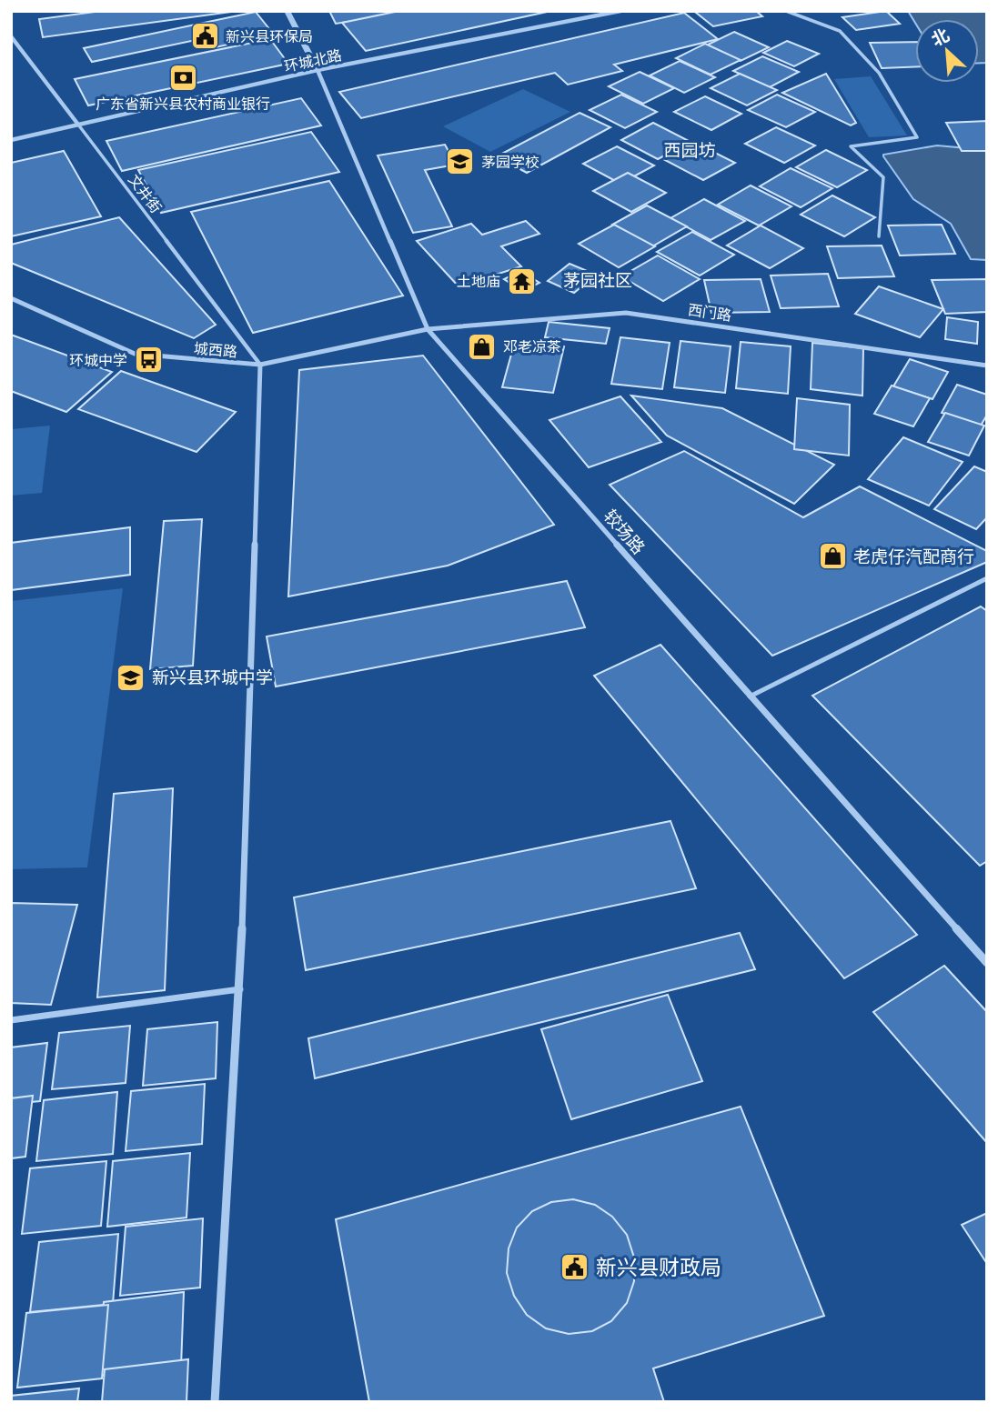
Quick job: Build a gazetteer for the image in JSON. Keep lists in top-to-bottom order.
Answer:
{
  "streets": {
    "street": [
      "环城北路",
      "文井街",
      "西门路",
      "城西路",
      "较场路"
    ]
  },
  "crossings": [
    ["环城北路", "文井街"],
    ["环城北路", "较场路"],
    ["文井街", "城西路"],
    ["西门路", "城西路"],
    ["西门路", "较场路"],
    ["城西路", "较场路"]
  ],
  "districts": ["西园坊", "茅园社区"],
  "places": {
    "public building": ["新兴县环保局", "新兴县财政局"],
    "bank": ["广东省新兴县农村商业银行"],
    "school or university": ["茅园学校", "新兴县环城中学"],
    "temple": ["土地庙"],
    "shop": ["邓老凉茶", "老虎仔汽配商行"],
    "bus stop": ["环城中学"]
  },
  "north": "top left"
}
